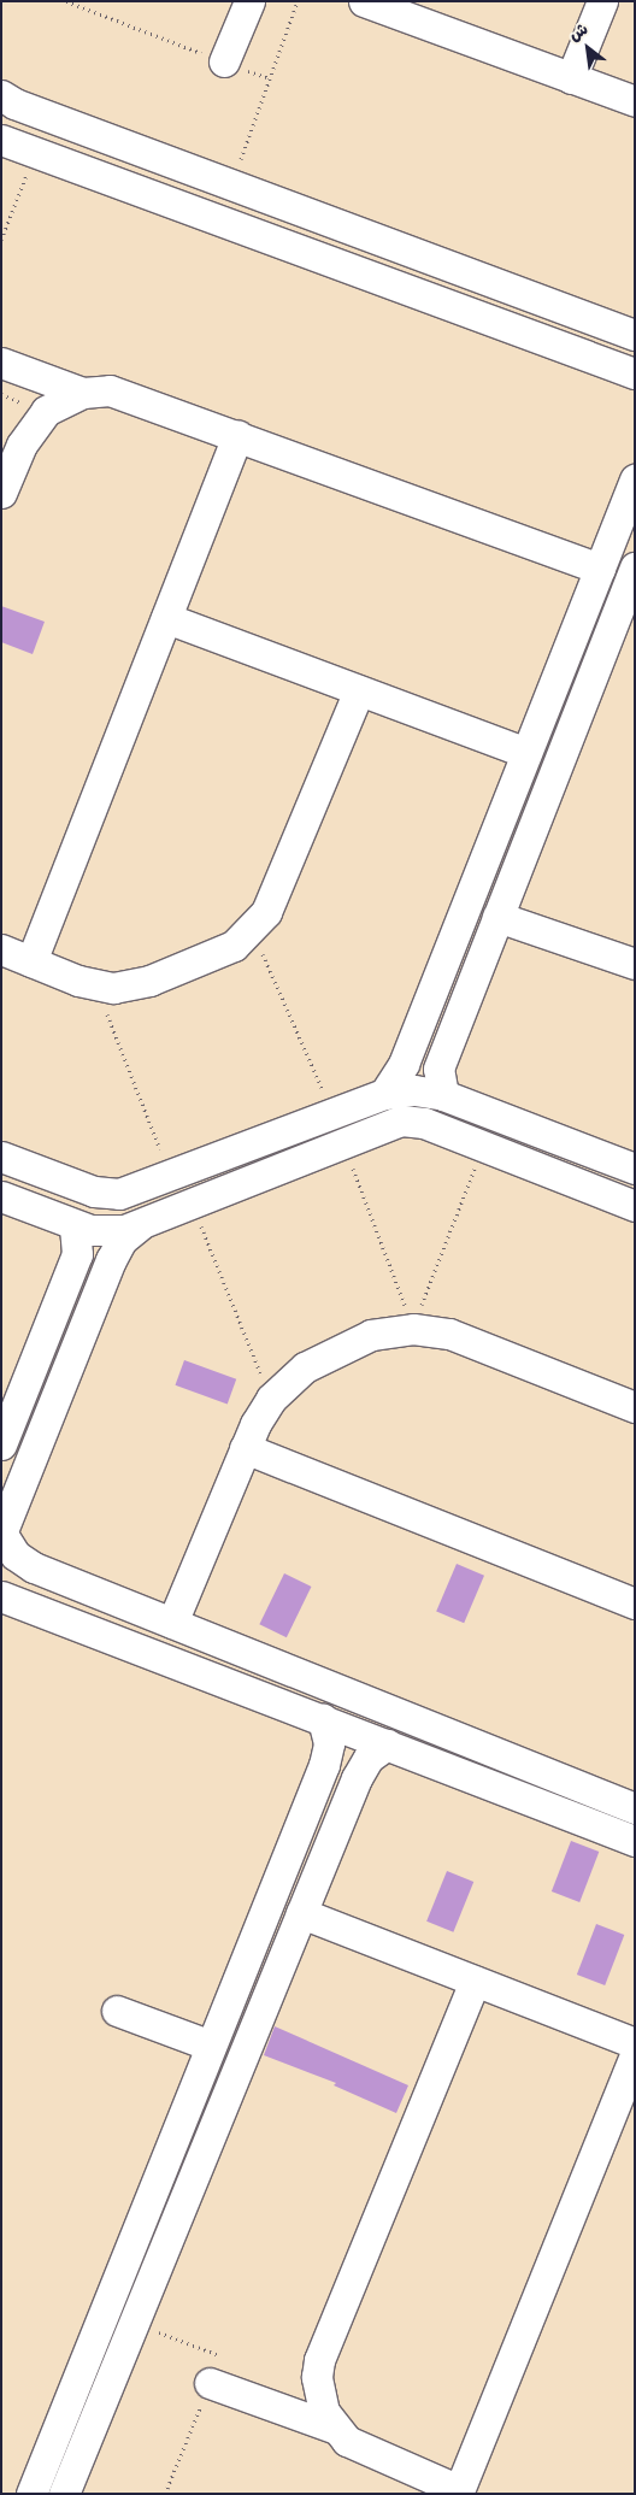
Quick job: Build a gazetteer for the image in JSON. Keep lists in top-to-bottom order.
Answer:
{
  "north": "top left"
}
